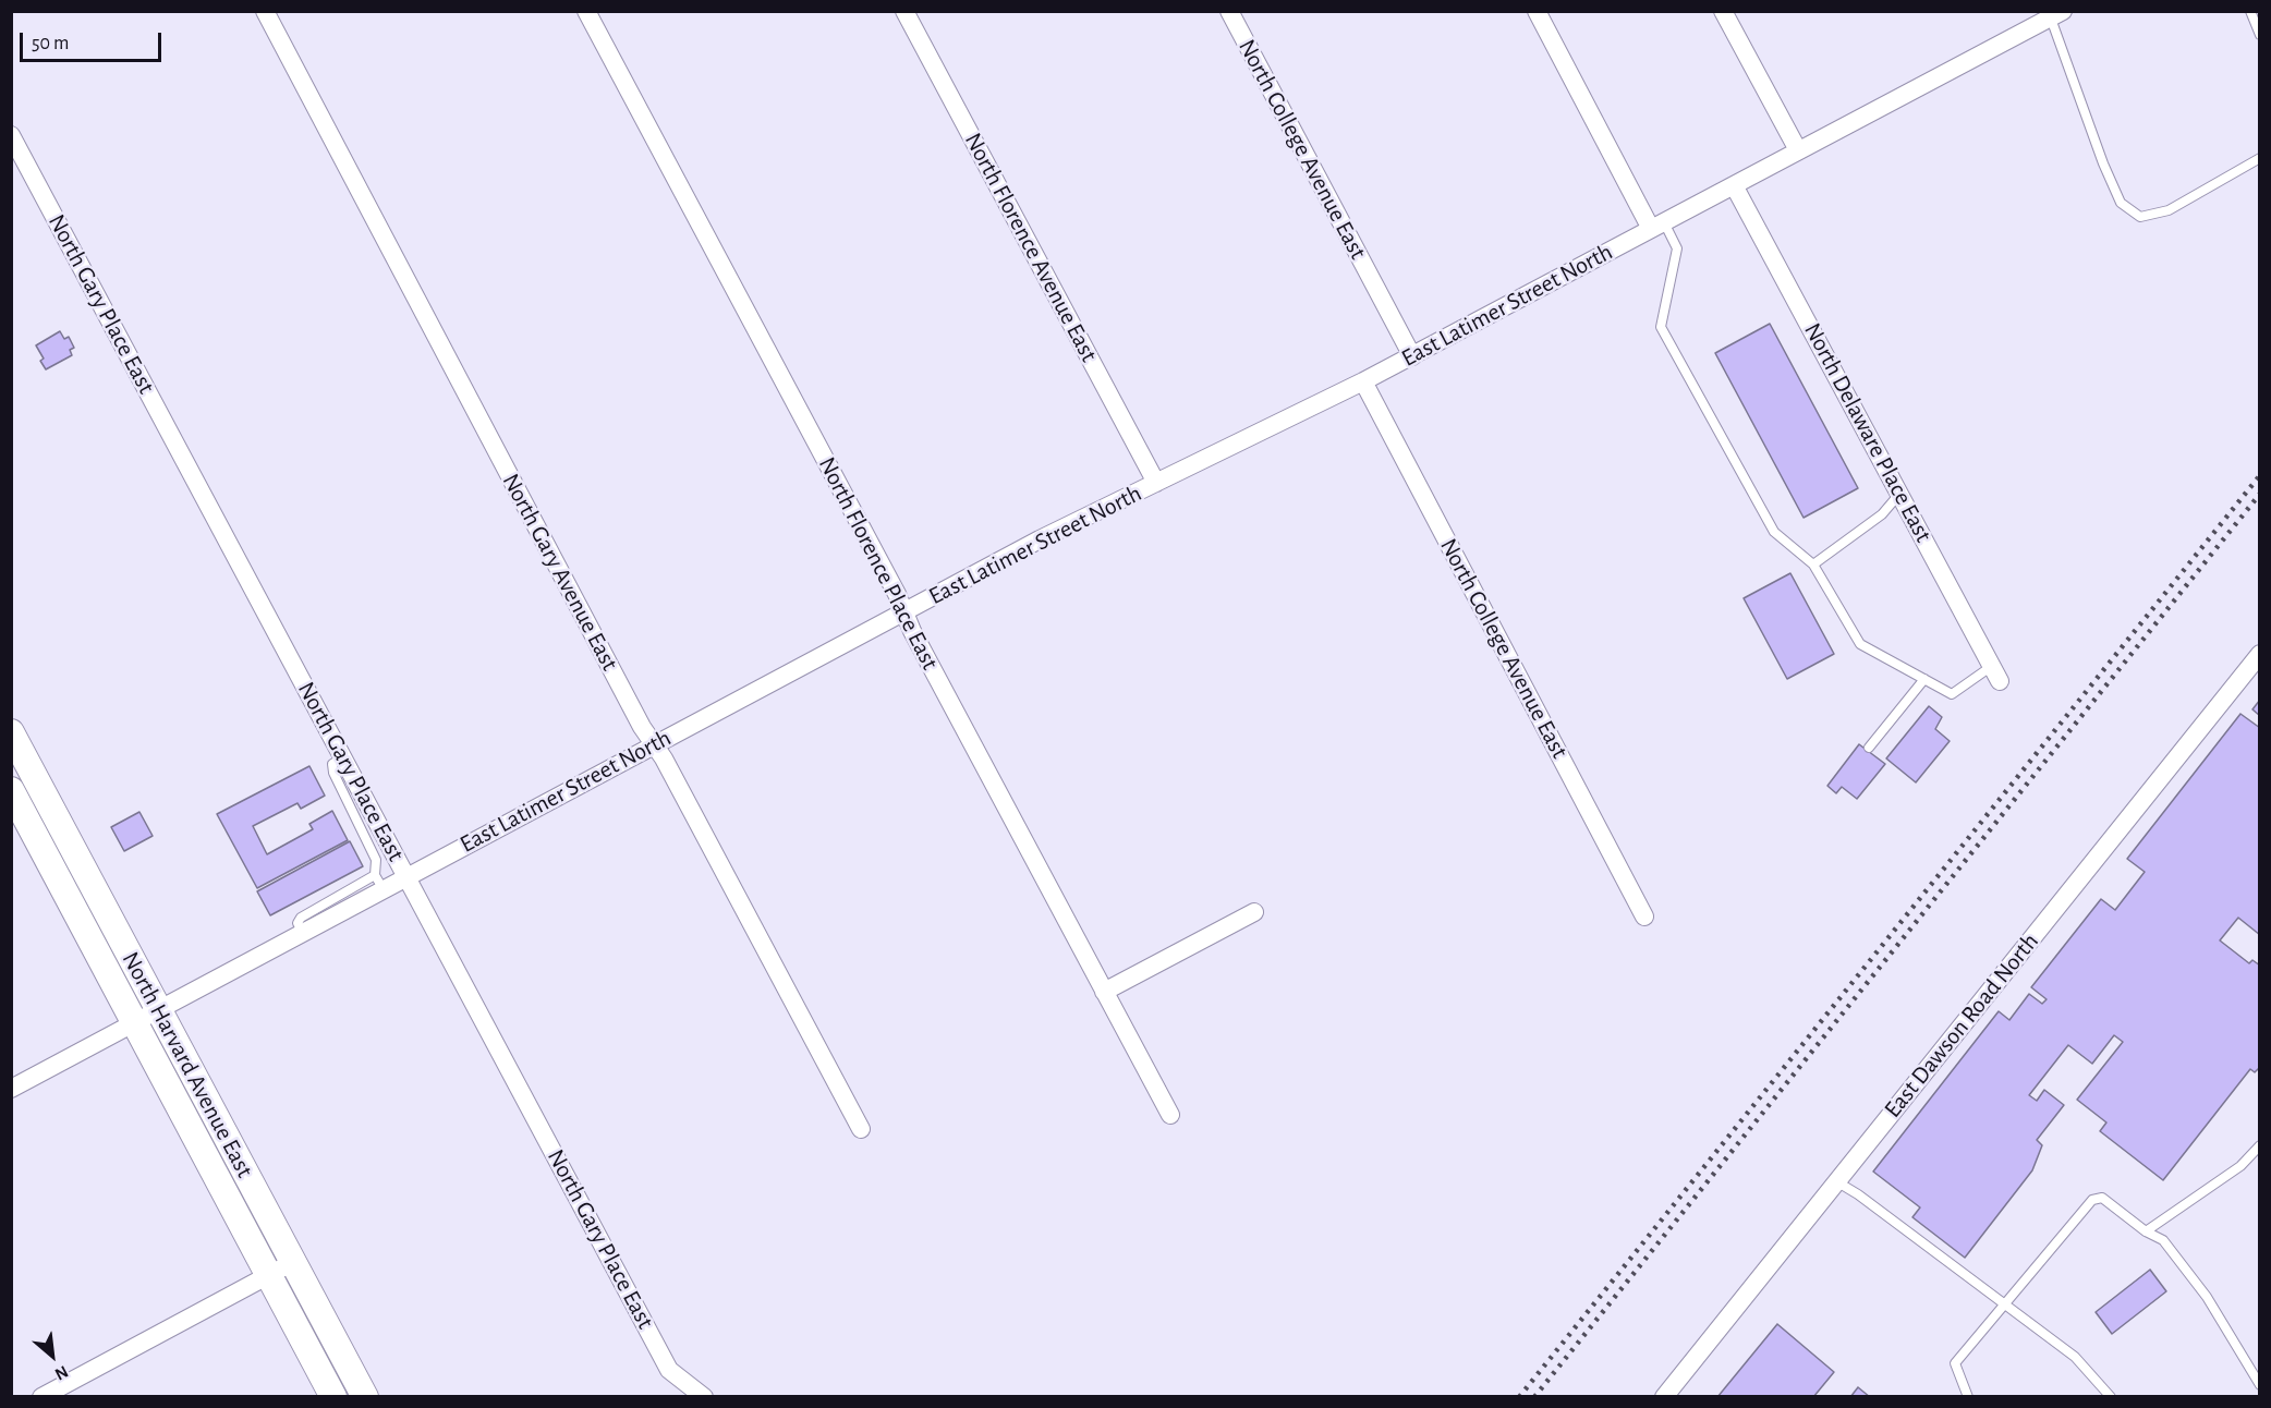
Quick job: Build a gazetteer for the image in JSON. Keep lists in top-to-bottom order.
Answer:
{
  "streets": {
    "main road": ["North Harvard Avenue East"],
    "street": [
      "North College Avenue East",
      "North Florence Avenue East",
      "North Gary Place East",
      "East Latimer Street North",
      "North Delaware Place East",
      "North Florence Place East",
      "North Gary Avenue East",
      "East Dawson Road North"
    ]
  },
  "crossings": [
    ["North College Avenue East", "East Latimer Street North"],
    ["North Florence Avenue East", "East Latimer Street North"],
    ["North Gary Place East", "East Latimer Street North"],
    ["East Latimer Street North", "North Delaware Place East"],
    ["East Latimer Street North", "North Florence Place East"],
    ["East Latimer Street North", "North Gary Avenue East"],
    ["East Latimer Street North", "North Harvard Avenue East"]
  ],
  "scale_bar": "50 m",
  "north": "bottom right"
}
